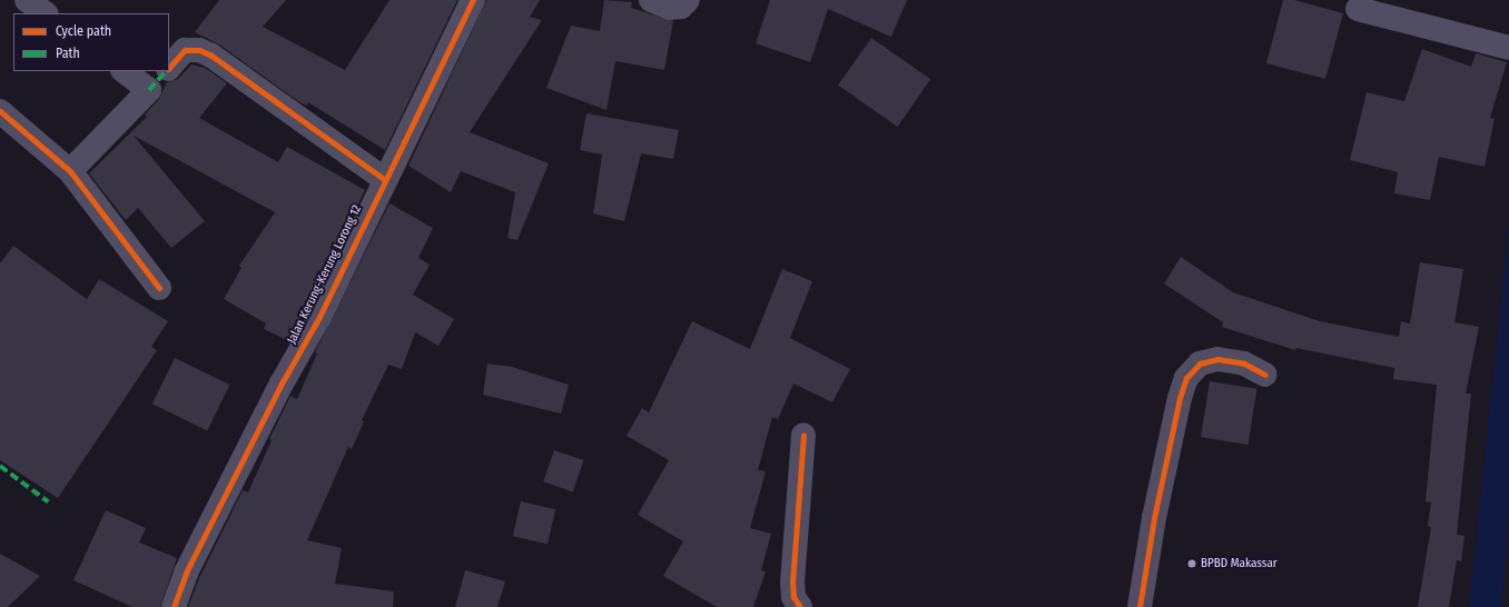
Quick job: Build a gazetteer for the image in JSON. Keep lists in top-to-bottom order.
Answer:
{
  "streets": {
    "street": ["Jalan Kerung-Kerung Lorong 12"]
  },
  "places": ["BPBD Makassar"],
  "legend": ["Cycle path", "Path"]
}
